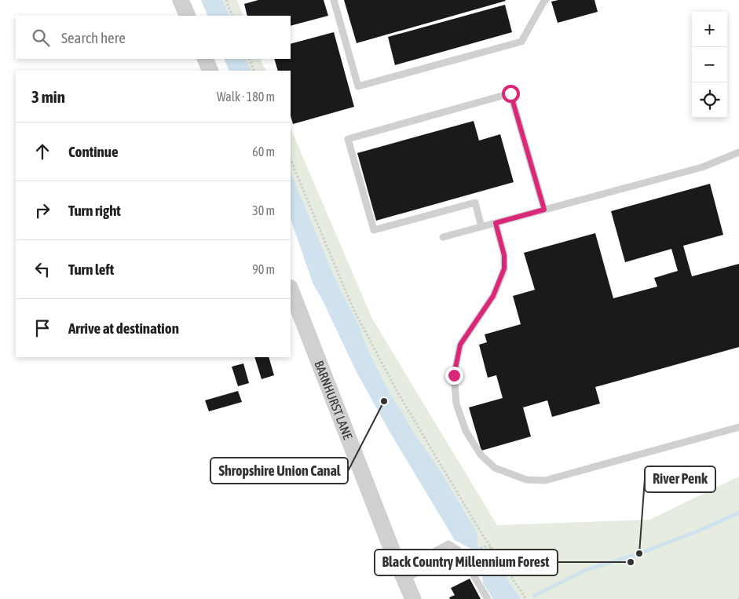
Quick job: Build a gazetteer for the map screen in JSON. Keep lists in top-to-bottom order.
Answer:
{
  "streets": {
    "street": ["BARNHURST LANE"]
  },
  "places": ["Shropshire Union Canal", "River Penk", "Black Country Millennium Forest"],
  "page": {
    "map_buttons": ["+", "−"],
    "search": "Search here",
    "heading": ["3 min", "Walk · 180 m"],
    "list": [
      ["Continue", "60 m"],
      ["Turn right", "30 m"],
      ["Turn left", "90 m"],
      "Arrive at destination"
    ]
  }
}
